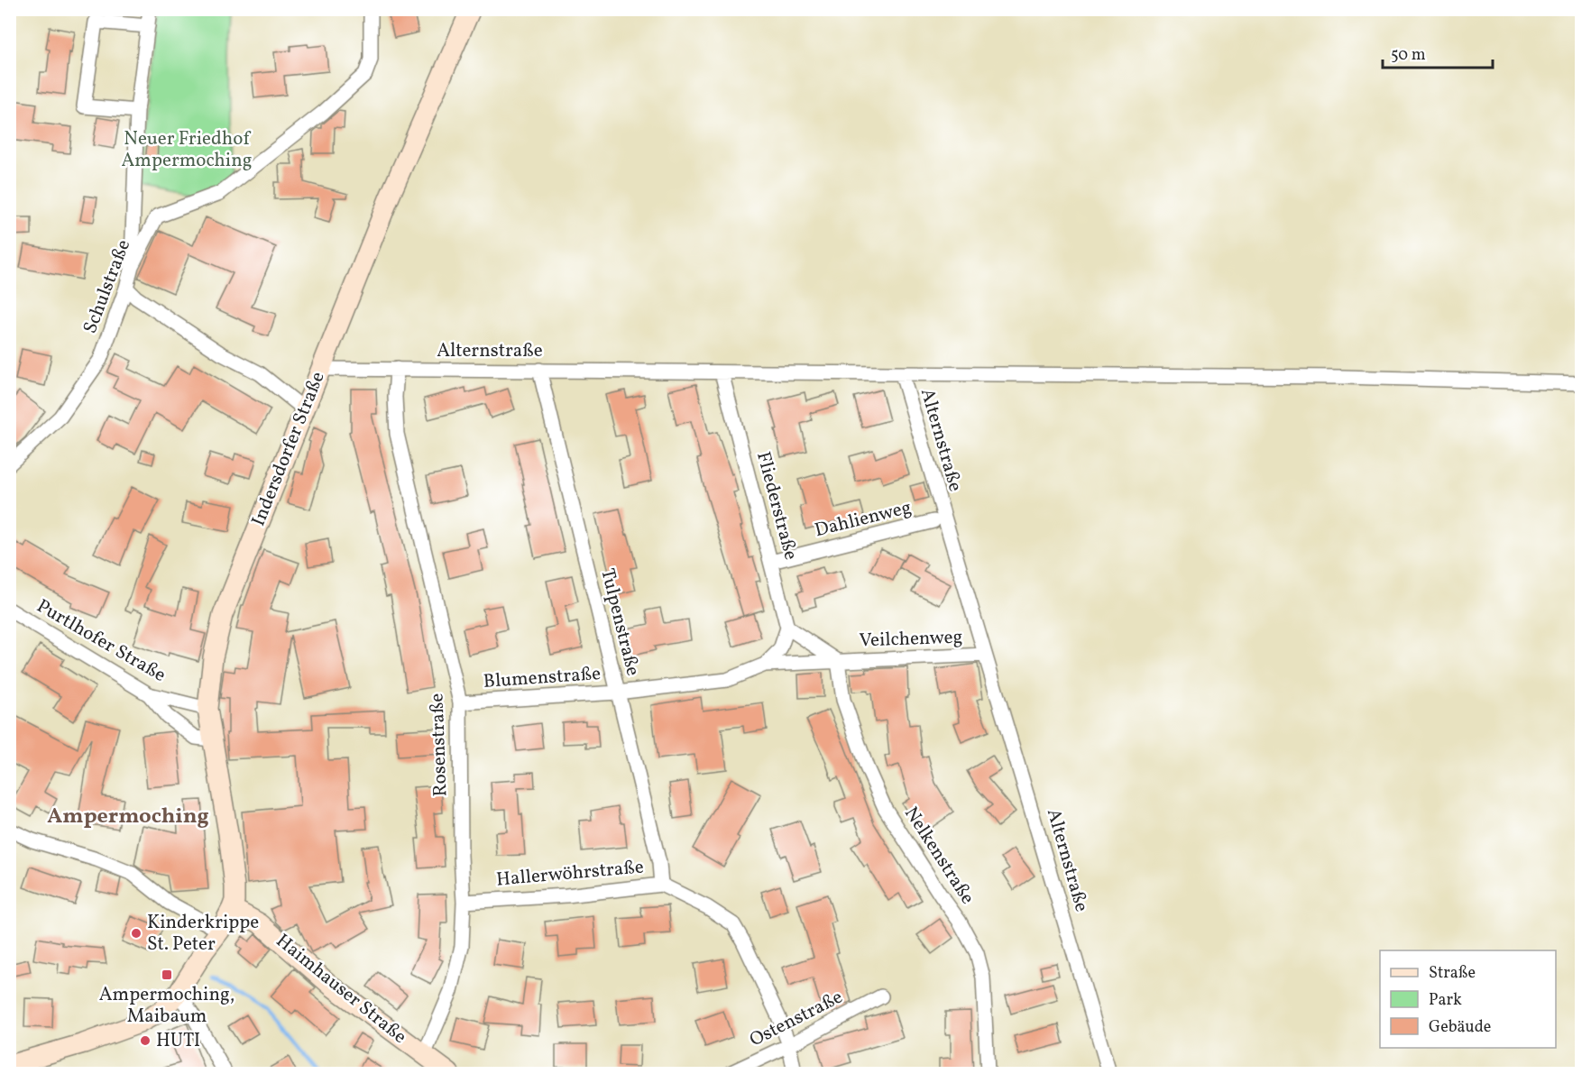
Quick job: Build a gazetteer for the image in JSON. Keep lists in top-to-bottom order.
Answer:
{
  "streets": {
    "street": [
      "Schulstraße",
      "Alternstraße",
      "Indersdorfer Straße",
      "Fliederstraße",
      "Dahlienweg",
      "Tulpenstraße",
      "Veilchenweg",
      "Purtlhofer Straße",
      "Blumenstraße",
      "Rosenstraße",
      "Nelkenstraße",
      "Hallerwöhrstraße",
      "Haimhauser Straße",
      "Ostenstraße"
    ]
  },
  "crossings": [
    ["Alternstraße", "Indersdorfer Straße"],
    ["Alternstraße", "Fliederstraße"],
    ["Alternstraße", "Tulpenstraße"],
    ["Alternstraße", "Veilchenweg"],
    ["Alternstraße", "Rosenstraße"],
    ["Indersdorfer Straße", "Purtlhofer Straße"],
    ["Indersdorfer Straße", "Haimhauser Straße"],
    ["Fliederstraße", "Dahlienweg"],
    ["Fliederstraße", "Veilchenweg"],
    ["Fliederstraße", "Blumenstraße"],
    ["Tulpenstraße", "Blumenstraße"],
    ["Tulpenstraße", "Hallerwöhrstraße"],
    ["Veilchenweg", "Blumenstraße"],
    ["Veilchenweg", "Nelkenstraße"],
    ["Blumenstraße", "Rosenstraße"],
    ["Rosenstraße", "Hallerwöhrstraße"],
    ["Rosenstraße", "Haimhauser Straße"],
    ["Hallerwöhrstraße", "Ostenstraße"]
  ],
  "districts": ["Ampermoching"],
  "parks": ["Neuer Friedhof Ampermoching"],
  "places": {
    "other": ["Kinderkrippe St. Peter", "HUTI"],
    "transit": ["Ampermoching, Maibaum"]
  },
  "legend": ["Straße", "Park", "Gebäude"],
  "scale_bar": "50 m"
}
